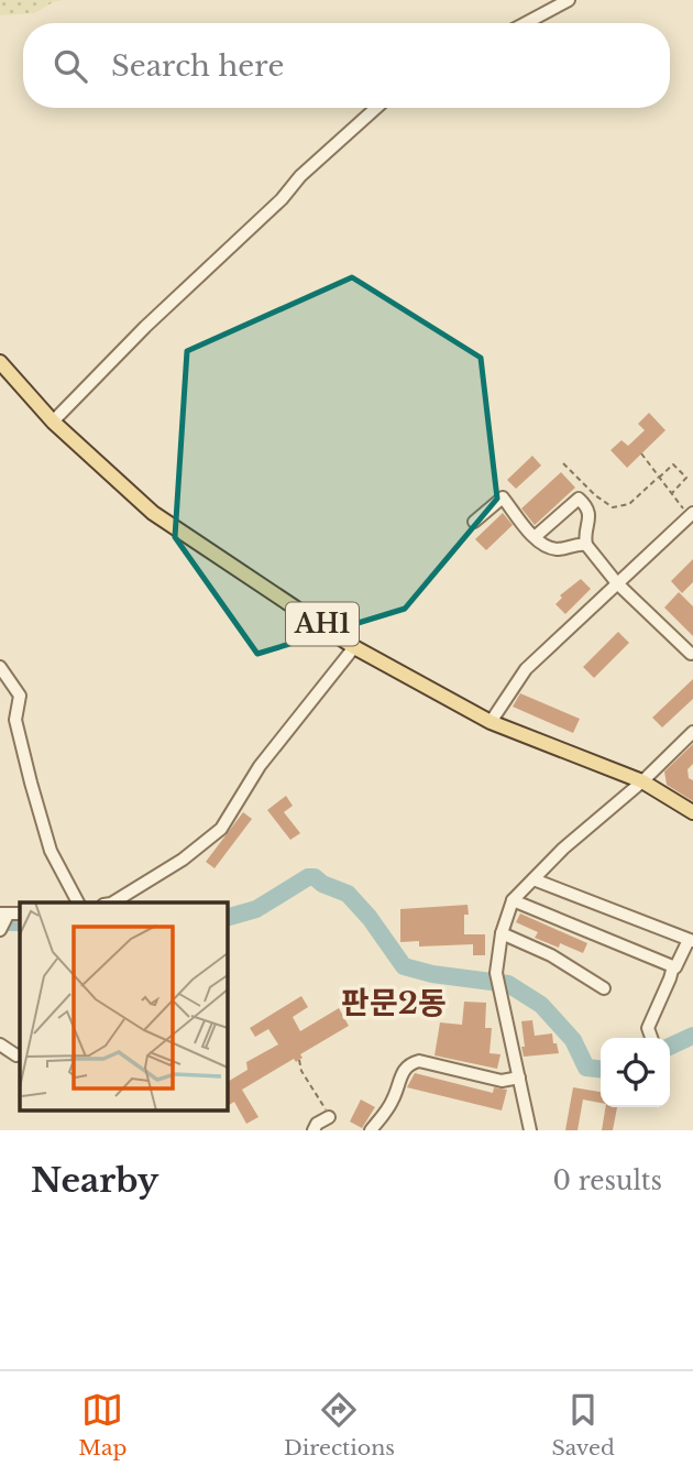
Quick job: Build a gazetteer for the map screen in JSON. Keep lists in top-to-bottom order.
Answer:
{
  "streets": {
    "main road": ["AH1"]
  },
  "districts": ["판문2동"],
  "page": {
    "search": "Search here",
    "heading": ["Nearby", "0 results"],
    "nav": ["Map", "Directions", "Saved"]
  }
}
